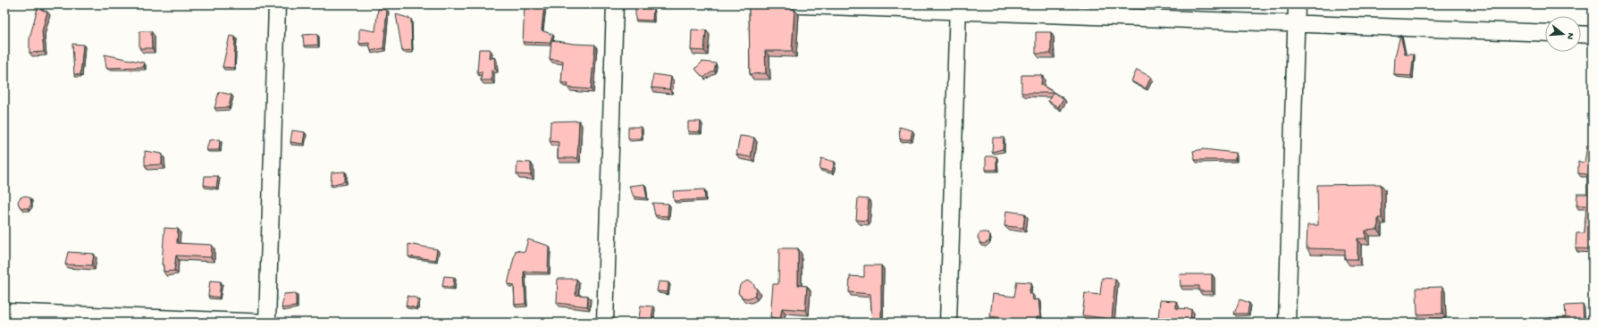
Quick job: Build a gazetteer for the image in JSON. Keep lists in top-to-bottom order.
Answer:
{
  "north": "right"
}
